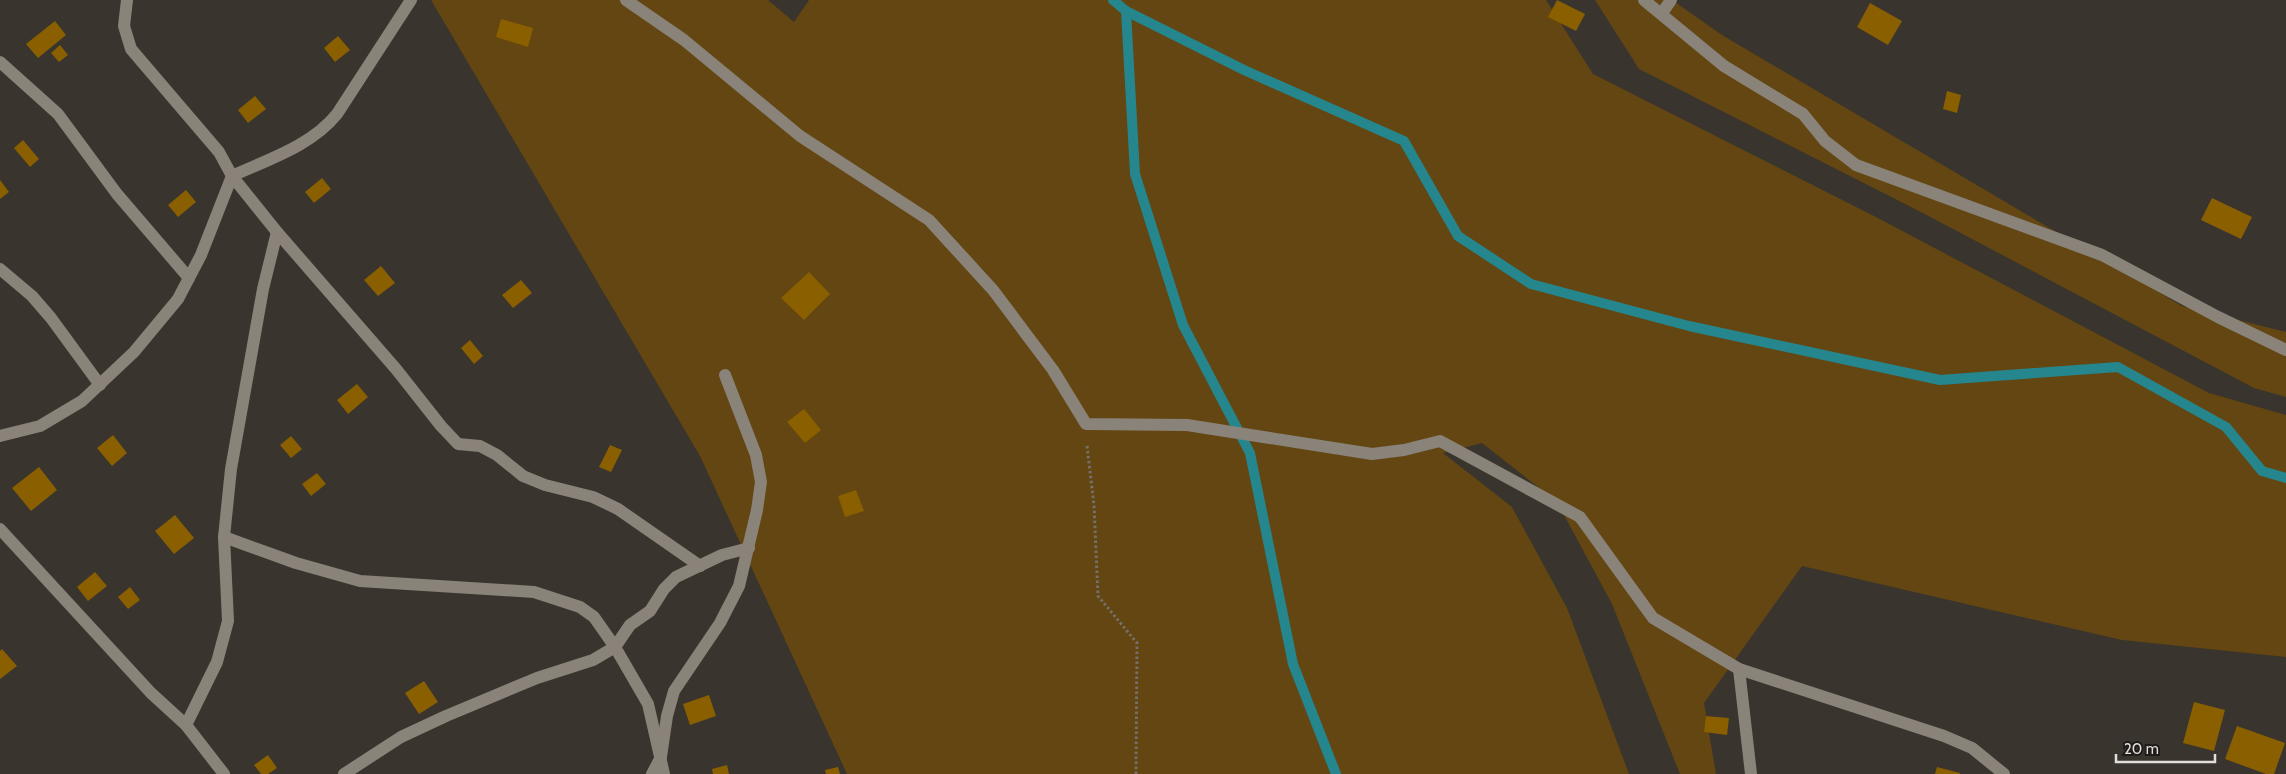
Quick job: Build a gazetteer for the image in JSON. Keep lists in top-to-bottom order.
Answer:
{
  "scale_bar": "20 m"
}
